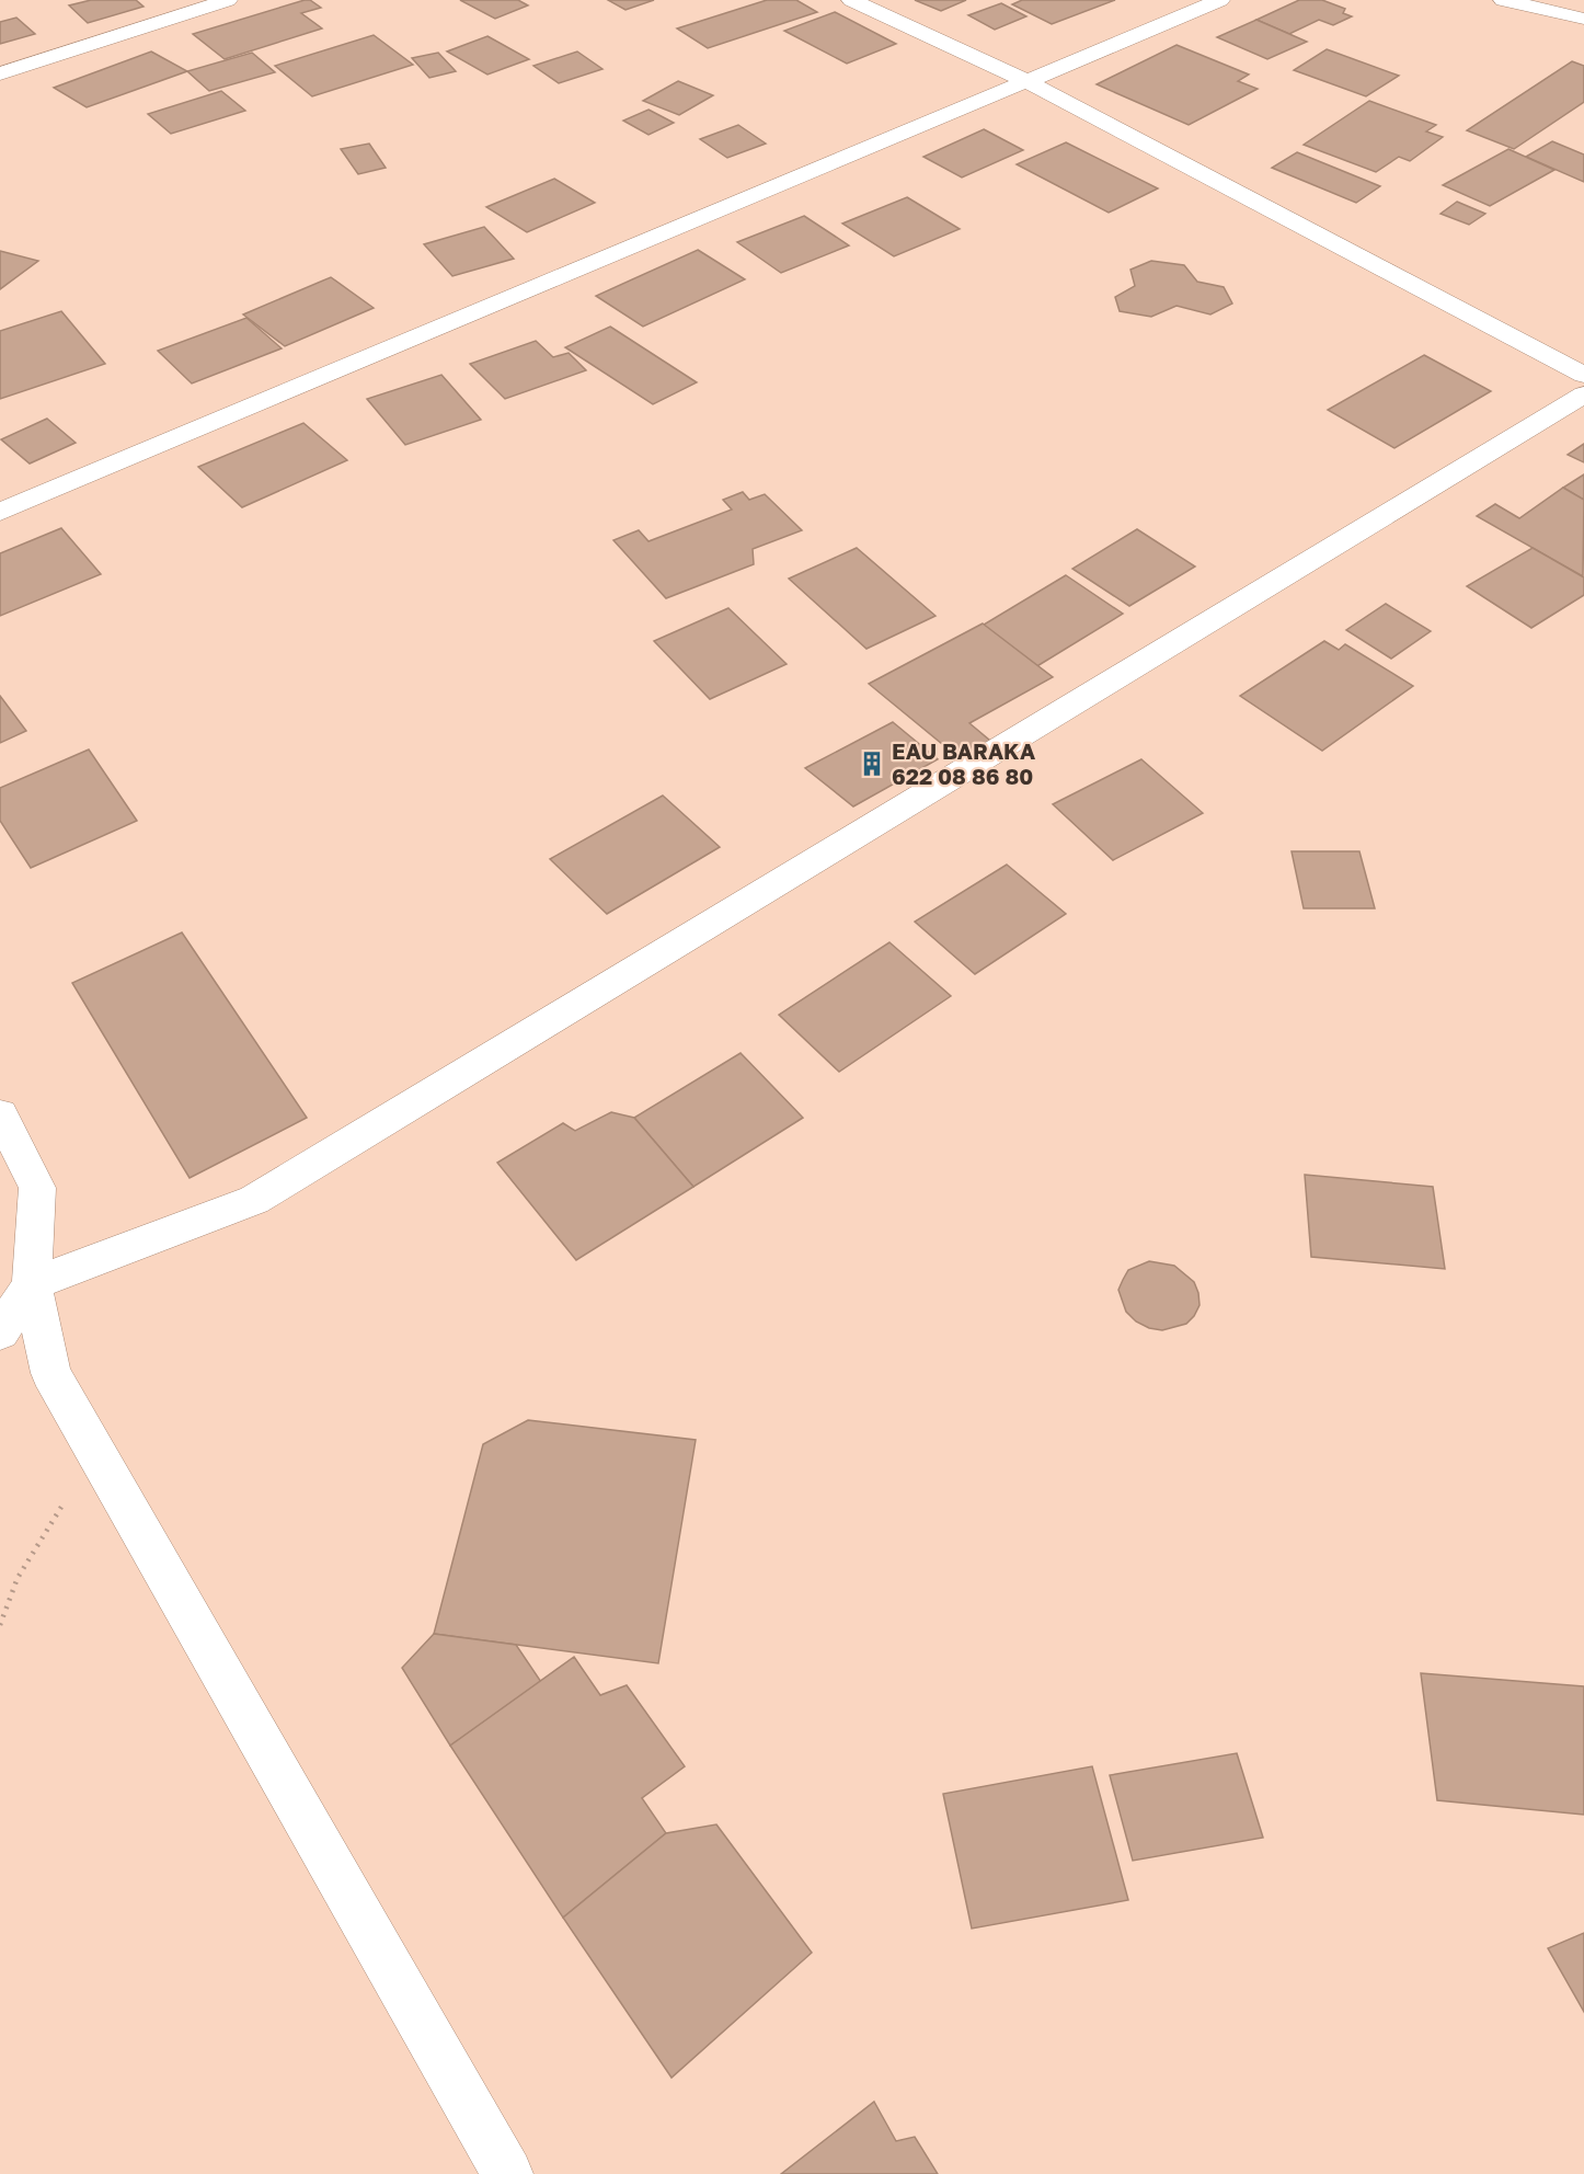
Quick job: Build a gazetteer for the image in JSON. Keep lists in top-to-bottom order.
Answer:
{
  "places": {
    "building": ["EAU BARAKA 622 08 86 80"]
  }
}
